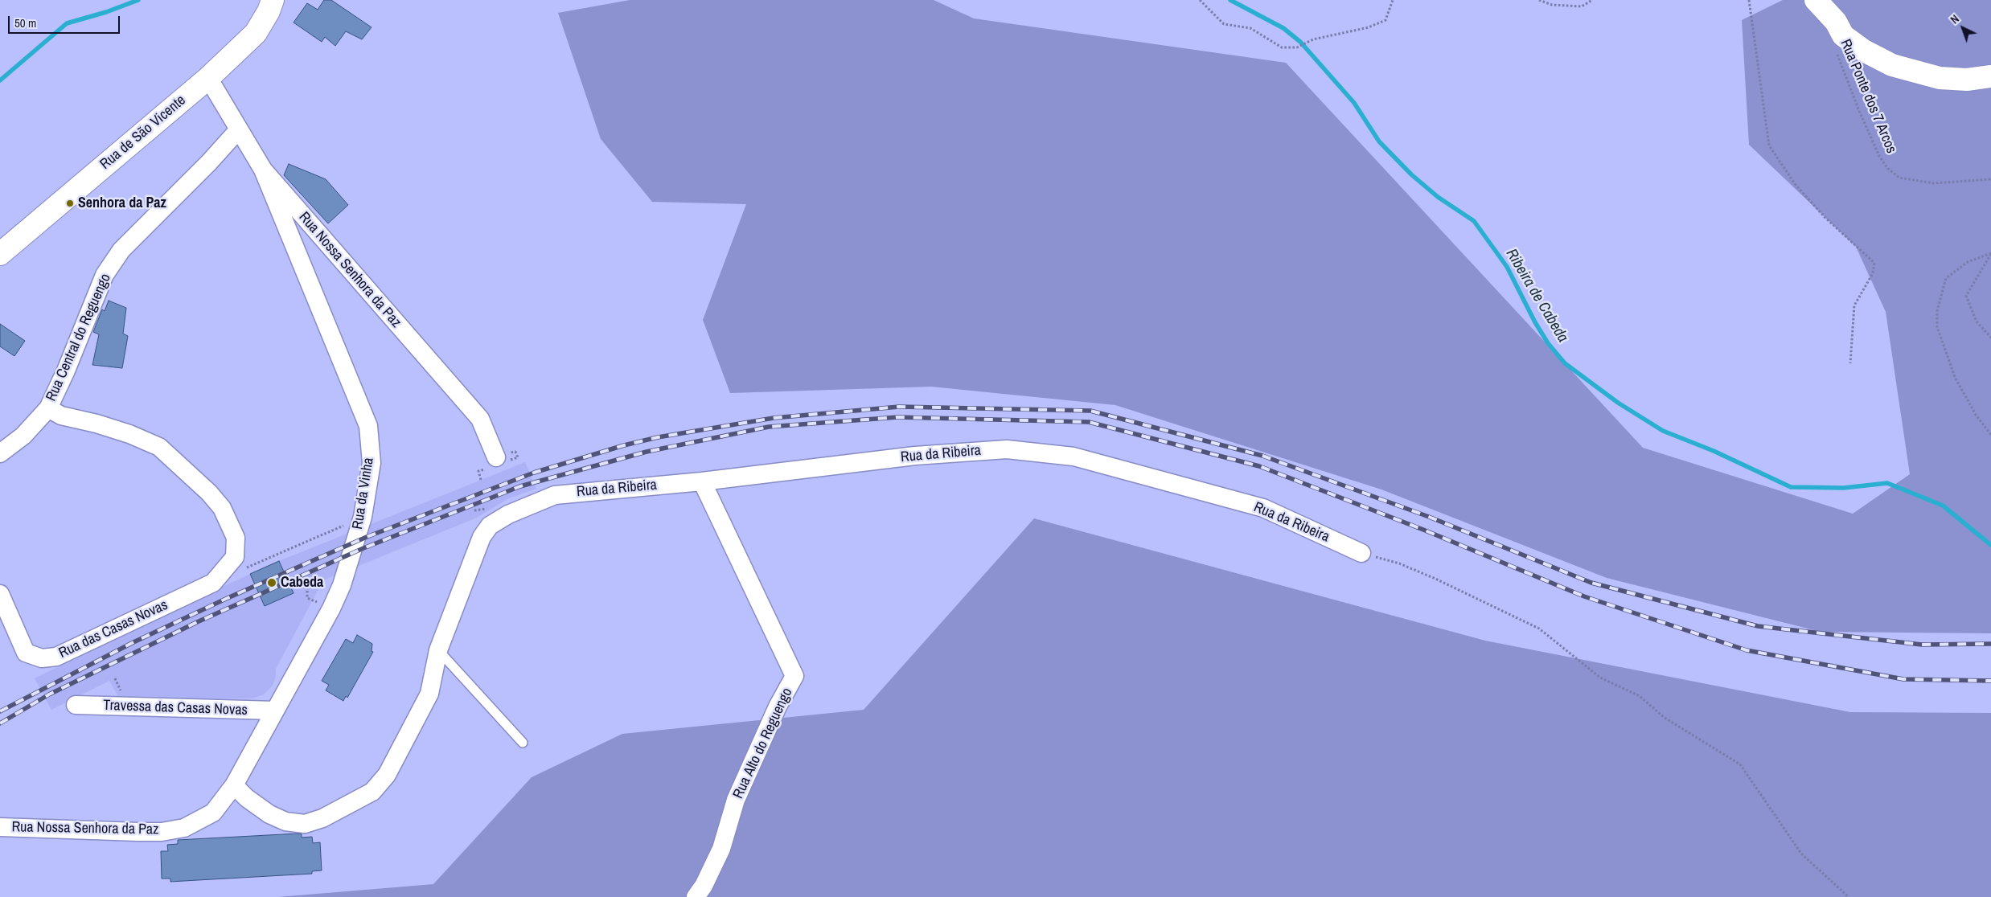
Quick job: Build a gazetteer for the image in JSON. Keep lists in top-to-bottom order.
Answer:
{
  "streets": {
    "main road": ["Rua de São Vicente"],
    "street": [
      "Rua Nossa Senhora da Paz",
      "Rua Central do Reguengo",
      "Rua da Ribeira",
      "Rua da Vinha",
      "Rua das Casas Novas",
      "Travessa das Casas Novas",
      "Rua Alto do Reguengo"
    ],
    "path": ["Rua Ponte dos 7 Arcos"]
  },
  "crossings": [
    ["Rua de São Vicente", "Rua Nossa Senhora da Paz"],
    ["Rua Nossa Senhora da Paz", "Rua Central do Reguengo"],
    ["Rua Nossa Senhora da Paz", "Rua da Vinha"],
    ["Rua Central do Reguengo", "Rua das Casas Novas"],
    ["Rua da Ribeira", "Rua Alto do Reguengo"],
    ["Rua da Vinha", "Travessa das Casas Novas"]
  ],
  "water": ["Ribeira de Cabeda"],
  "places": ["Senhora da Paz", "Cabeda"],
  "scale_bar": "50 m",
  "north": "top left"
}
